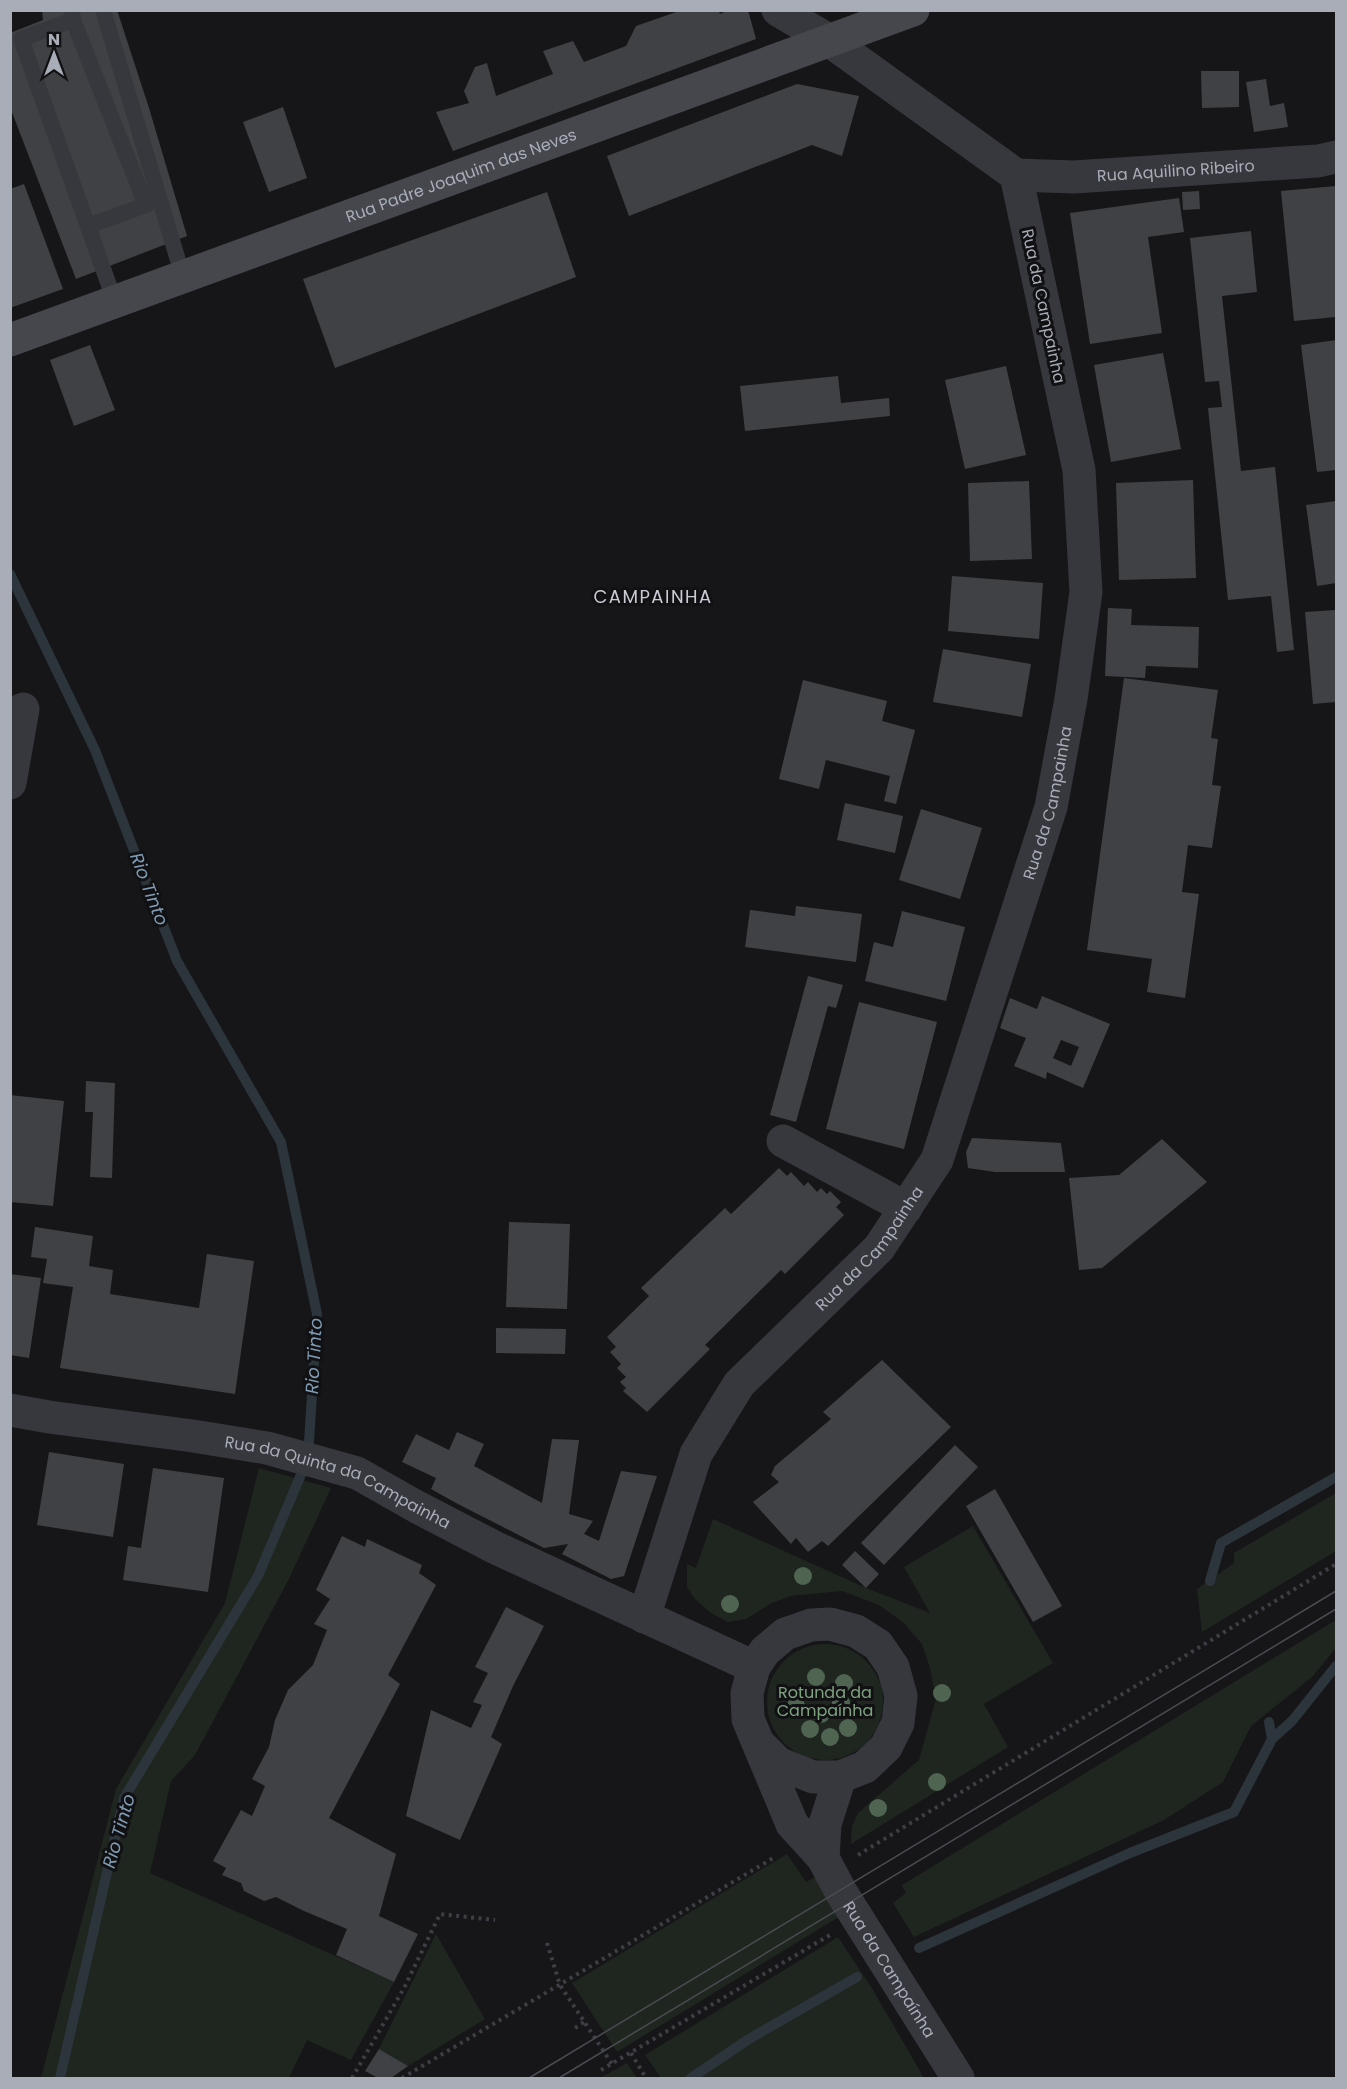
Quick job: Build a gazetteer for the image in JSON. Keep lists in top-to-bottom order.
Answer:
{
  "streets": {
    "street": [
      "Rua Aquilino Ribeiro",
      "Rua Padre Joaquim das Neves",
      "Rua da Campainha",
      "Rua da Quinta da Campainha",
      "Rua da Campaínha"
    ]
  },
  "crossings": [
    ["Rua Aquilino Ribeiro", "Rua da Campainha"],
    ["Rua da Campainha", "Rua da Quinta da Campainha"]
  ],
  "districts": ["CAMPAINHA"],
  "water": ["Rio Tinto"],
  "parks": ["Rotunda da Campaínha"],
  "north": "top"
}
